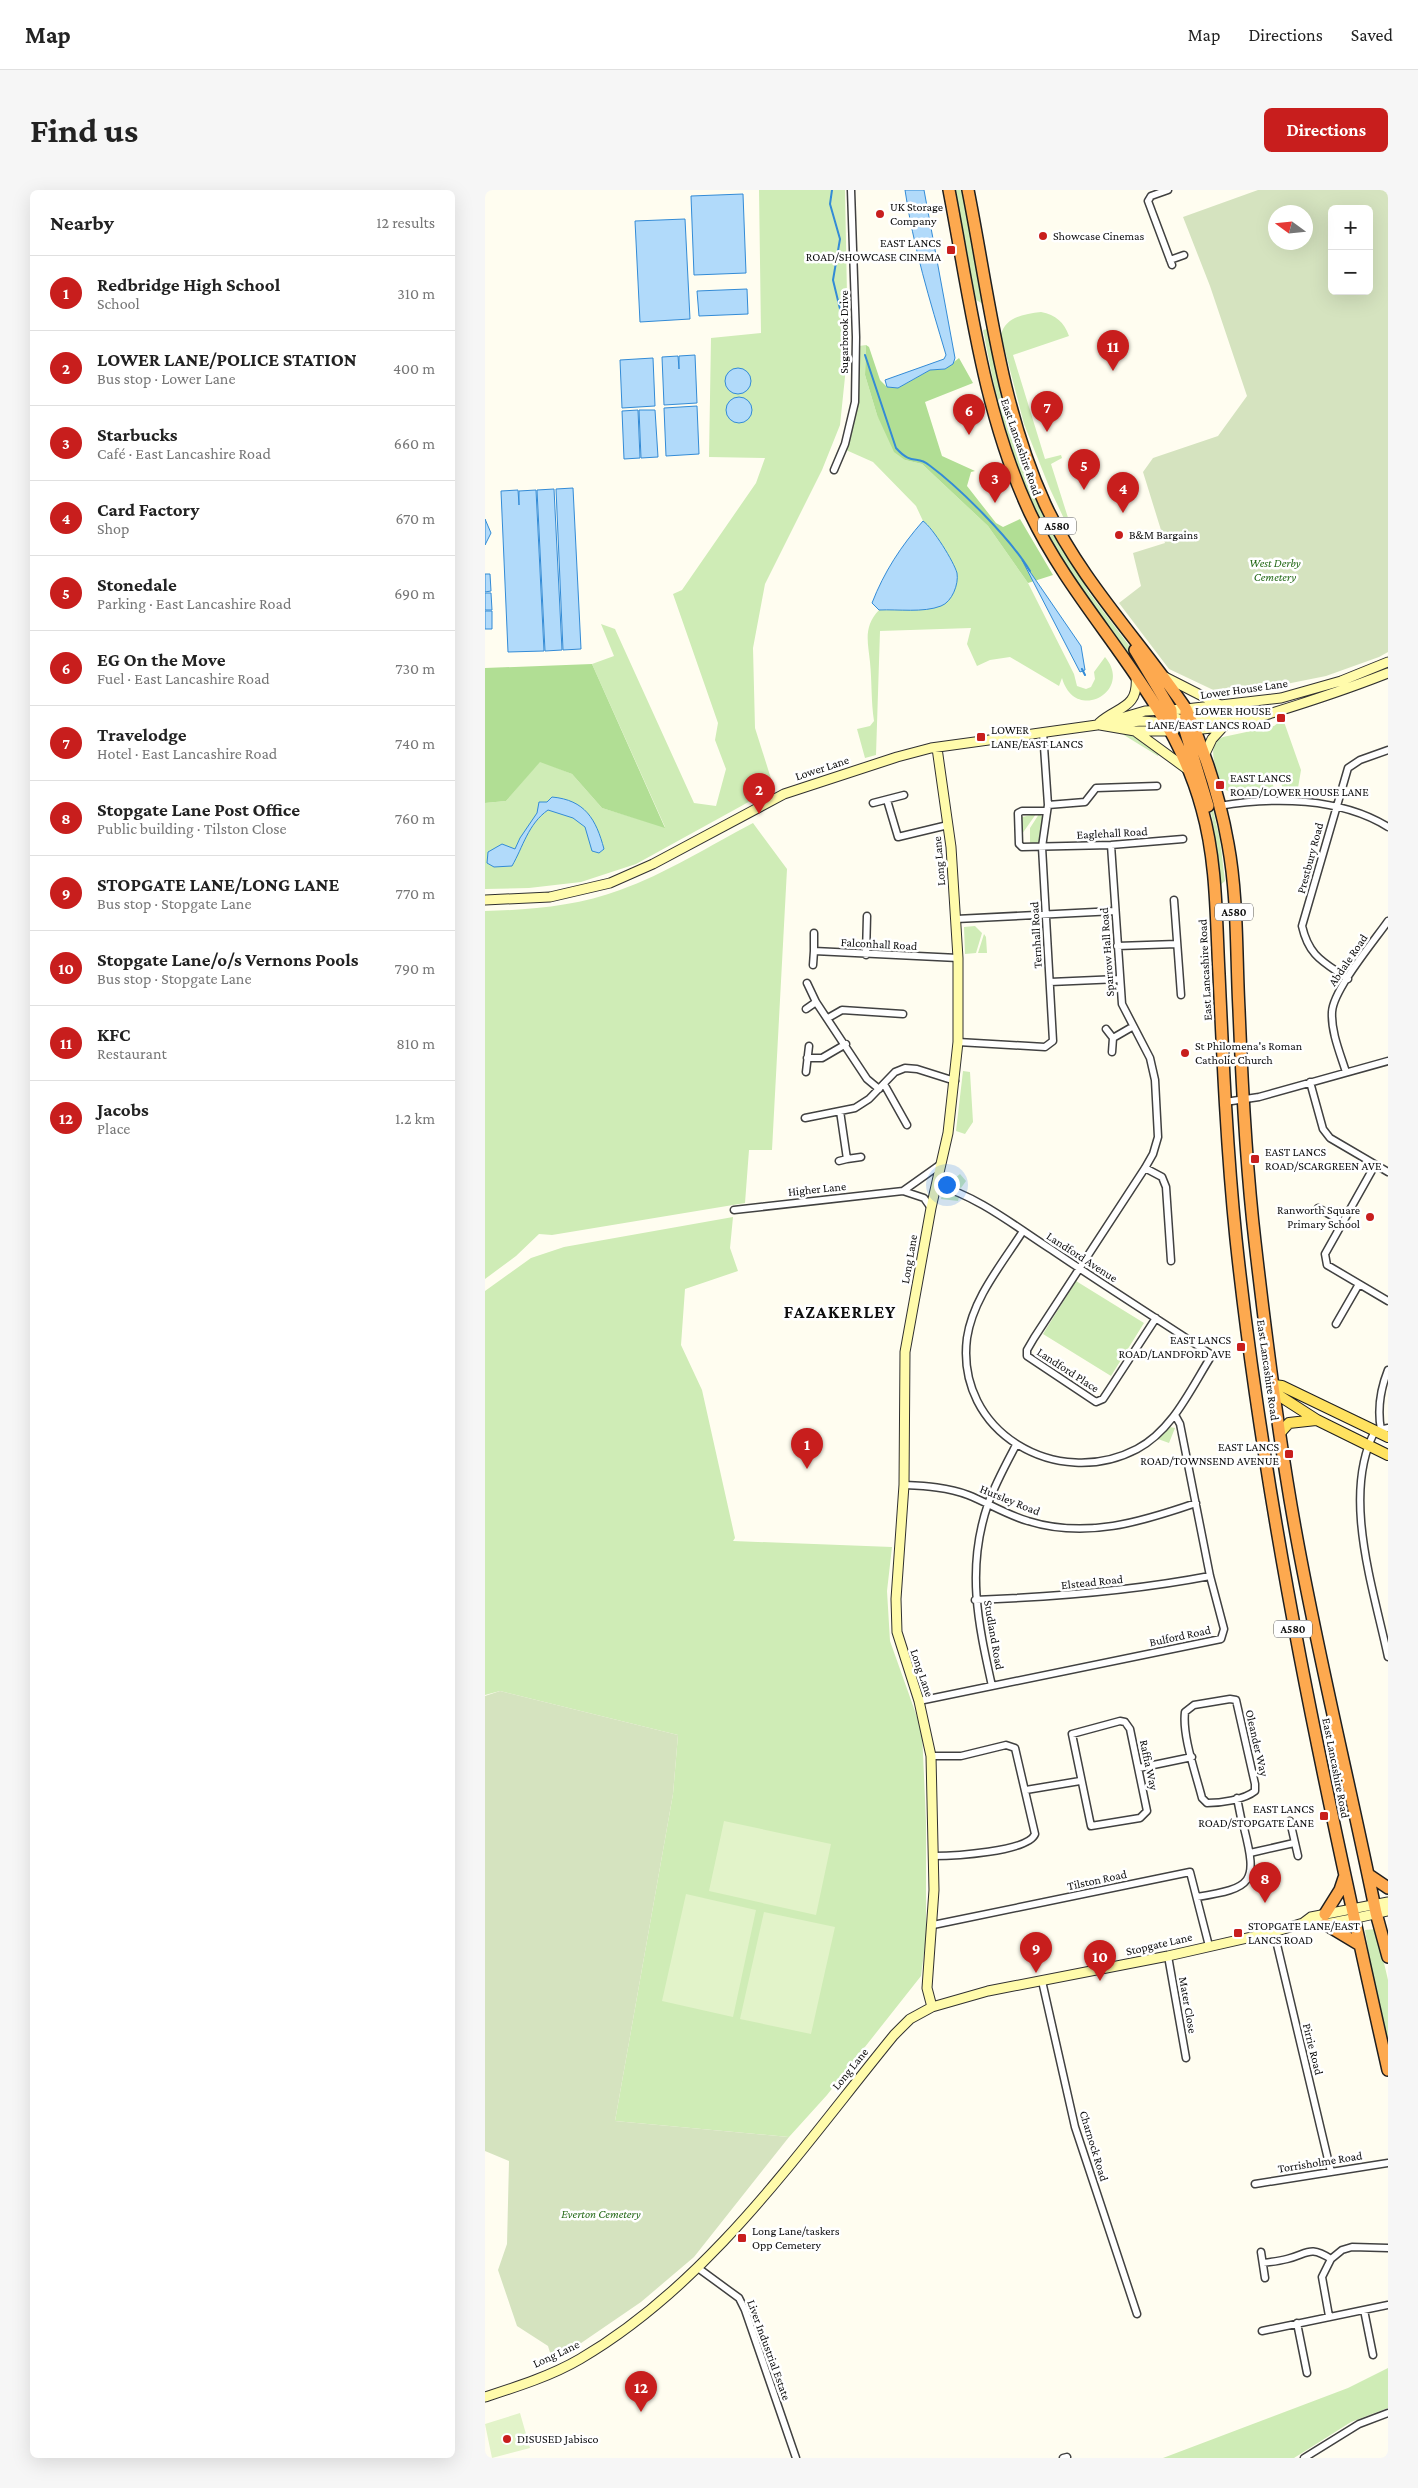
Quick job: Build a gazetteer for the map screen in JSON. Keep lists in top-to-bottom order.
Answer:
{
  "streets": {
    "highway": ["East Lancashire Road", "A580"],
    "street": [
      "Sugarbrook Drive",
      "Lower House Lane",
      "Lower Lane",
      "Eaglehall Road",
      "Prestbury Road",
      "Long Lane",
      "Ternhall Road",
      "Falconhall Road",
      "Sparrow Hall Road",
      "Abdale Road",
      "Higher Lane",
      "Landford Avenue",
      "Landford Place",
      "Hursley Road",
      "Elstead Road",
      "Studland Road",
      "Bulford Road",
      "Oleander Way",
      "Raffia Way",
      "Tilston Road",
      "Stopgate Lane",
      "Mater Close",
      "Pirrie Road",
      "Charnock Road",
      "Torrisholme Road",
      "Liver Industrial Estate"
    ]
  },
  "crossings": [
    ["East Lancashire Road", "A580"],
    ["East Lancashire Road", "Lower House Lane"],
    ["East Lancashire Road", "Lower Lane"],
    ["East Lancashire Road", "Stopgate Lane"],
    ["A580", "Stopgate Lane"],
    ["Lower House Lane", "Lower Lane"],
    ["Lower Lane", "Long Lane"],
    ["Lower Lane", "Ternhall Road"],
    ["Eaglehall Road", "Ternhall Road"],
    ["Eaglehall Road", "Sparrow Hall Road"],
    ["Prestbury Road", "Abdale Road"],
    ["Long Lane", "Ternhall Road"],
    ["Long Lane", "Falconhall Road"],
    ["Long Lane", "Higher Lane"],
    ["Long Lane", "Landford Avenue"],
    ["Long Lane", "Hursley Road"],
    ["Long Lane", "Bulford Road"],
    ["Long Lane", "Tilston Road"],
    ["Long Lane", "Stopgate Lane"],
    ["Long Lane", "Liver Industrial Estate"],
    ["Sparrow Hall Road", "Landford Avenue"],
    ["Sparrow Hall Road", "Landford Place"],
    ["Landford Avenue", "Landford Place"],
    ["Landford Avenue", "Bulford Road"],
    ["Hursley Road", "Studland Road"],
    ["Hursley Road", "Bulford Road"],
    ["Elstead Road", "Studland Road"],
    ["Elstead Road", "Bulford Road"],
    ["Studland Road", "Bulford Road"],
    ["Tilston Road", "Stopgate Lane"],
    ["Stopgate Lane", "Mater Close"],
    ["Stopgate Lane", "Pirrie Road"],
    ["Stopgate Lane", "Charnock Road"],
    ["Pirrie Road", "Torrisholme Road"]
  ],
  "districts": ["FAZAKERLEY"],
  "parks": ["West Derby Cemetery", "Everton Cemetery"],
  "places": {
    "other": [
      "UK Storage Company",
      "Showcase Cinemas",
      "B&M Bargains",
      "St Philomena's Roman Catholic Church",
      "Ranworth Square Primary School",
      "DISUSED Jabisco"
    ],
    "transit": [
      "EAST LANCS ROAD/SHOWCASE CINEMA",
      "LOWER HOUSE LANE/EAST LANCS ROAD",
      "LOWER LANE/EAST LANCS",
      "EAST LANCS ROAD/LOWER HOUSE LANE",
      "EAST LANCS ROAD/SCARGREEN AVE",
      "EAST LANCS ROAD/LANDFORD AVE",
      "EAST LANCS ROAD/TOWNSEND AVENUE",
      "EAST LANCS ROAD/STOPGATE LANE",
      "STOPGATE LANE/EAST LANCS ROAD",
      "Long Lane/taskers Opp Cemetery"
    ]
  },
  "north": "left",
  "page": {
    "header": "Map",
    "nav": ["Map", "Directions", "Saved"],
    "buttons": "Directions",
    "title": "Find us",
    "heading": ["Nearby", "12 results"],
    "map_buttons": ["+", "−"],
    "list": [
      {
        "mark": "1",
        "name": "Redbridge High School",
        "note": "School",
        "value": "310 m"
      },
      {
        "mark": "2",
        "name": "LOWER LANE/POLICE STATION",
        "note": "Bus stop · Lower Lane",
        "value": "400 m"
      },
      {
        "mark": "3",
        "name": "Starbucks",
        "note": "Café · East Lancashire Road",
        "value": "660 m"
      },
      {
        "mark": "4",
        "name": "Card Factory",
        "note": "Shop",
        "value": "670 m"
      },
      {
        "mark": "5",
        "name": "Stonedale",
        "note": "Parking · East Lancashire Road",
        "value": "690 m"
      },
      {
        "mark": "6",
        "name": "EG On the Move",
        "note": "Fuel · East Lancashire Road",
        "value": "730 m"
      },
      {
        "mark": "7",
        "name": "Travelodge",
        "note": "Hotel · East Lancashire Road",
        "value": "740 m"
      },
      {
        "mark": "8",
        "name": "Stopgate Lane Post Office",
        "note": "Public building · Tilston Close",
        "value": "760 m"
      },
      {
        "mark": "9",
        "name": "STOPGATE LANE/LONG LANE",
        "note": "Bus stop · Stopgate Lane",
        "value": "770 m"
      },
      {
        "mark": "10",
        "name": "Stopgate Lane/o/s Vernons Pools",
        "note": "Bus stop · Stopgate Lane",
        "value": "790 m"
      },
      {
        "mark": "11",
        "name": "KFC",
        "note": "Restaurant",
        "value": "810 m"
      },
      {
        "mark": "12",
        "name": "Jacobs",
        "note": "Place",
        "value": "1.2 km"
      }
    ],
    "pins": [
      "11",
      "7",
      "6",
      "5",
      "3",
      "4",
      "2",
      "1",
      "8",
      "9",
      "10",
      "12"
    ]
  }
}
